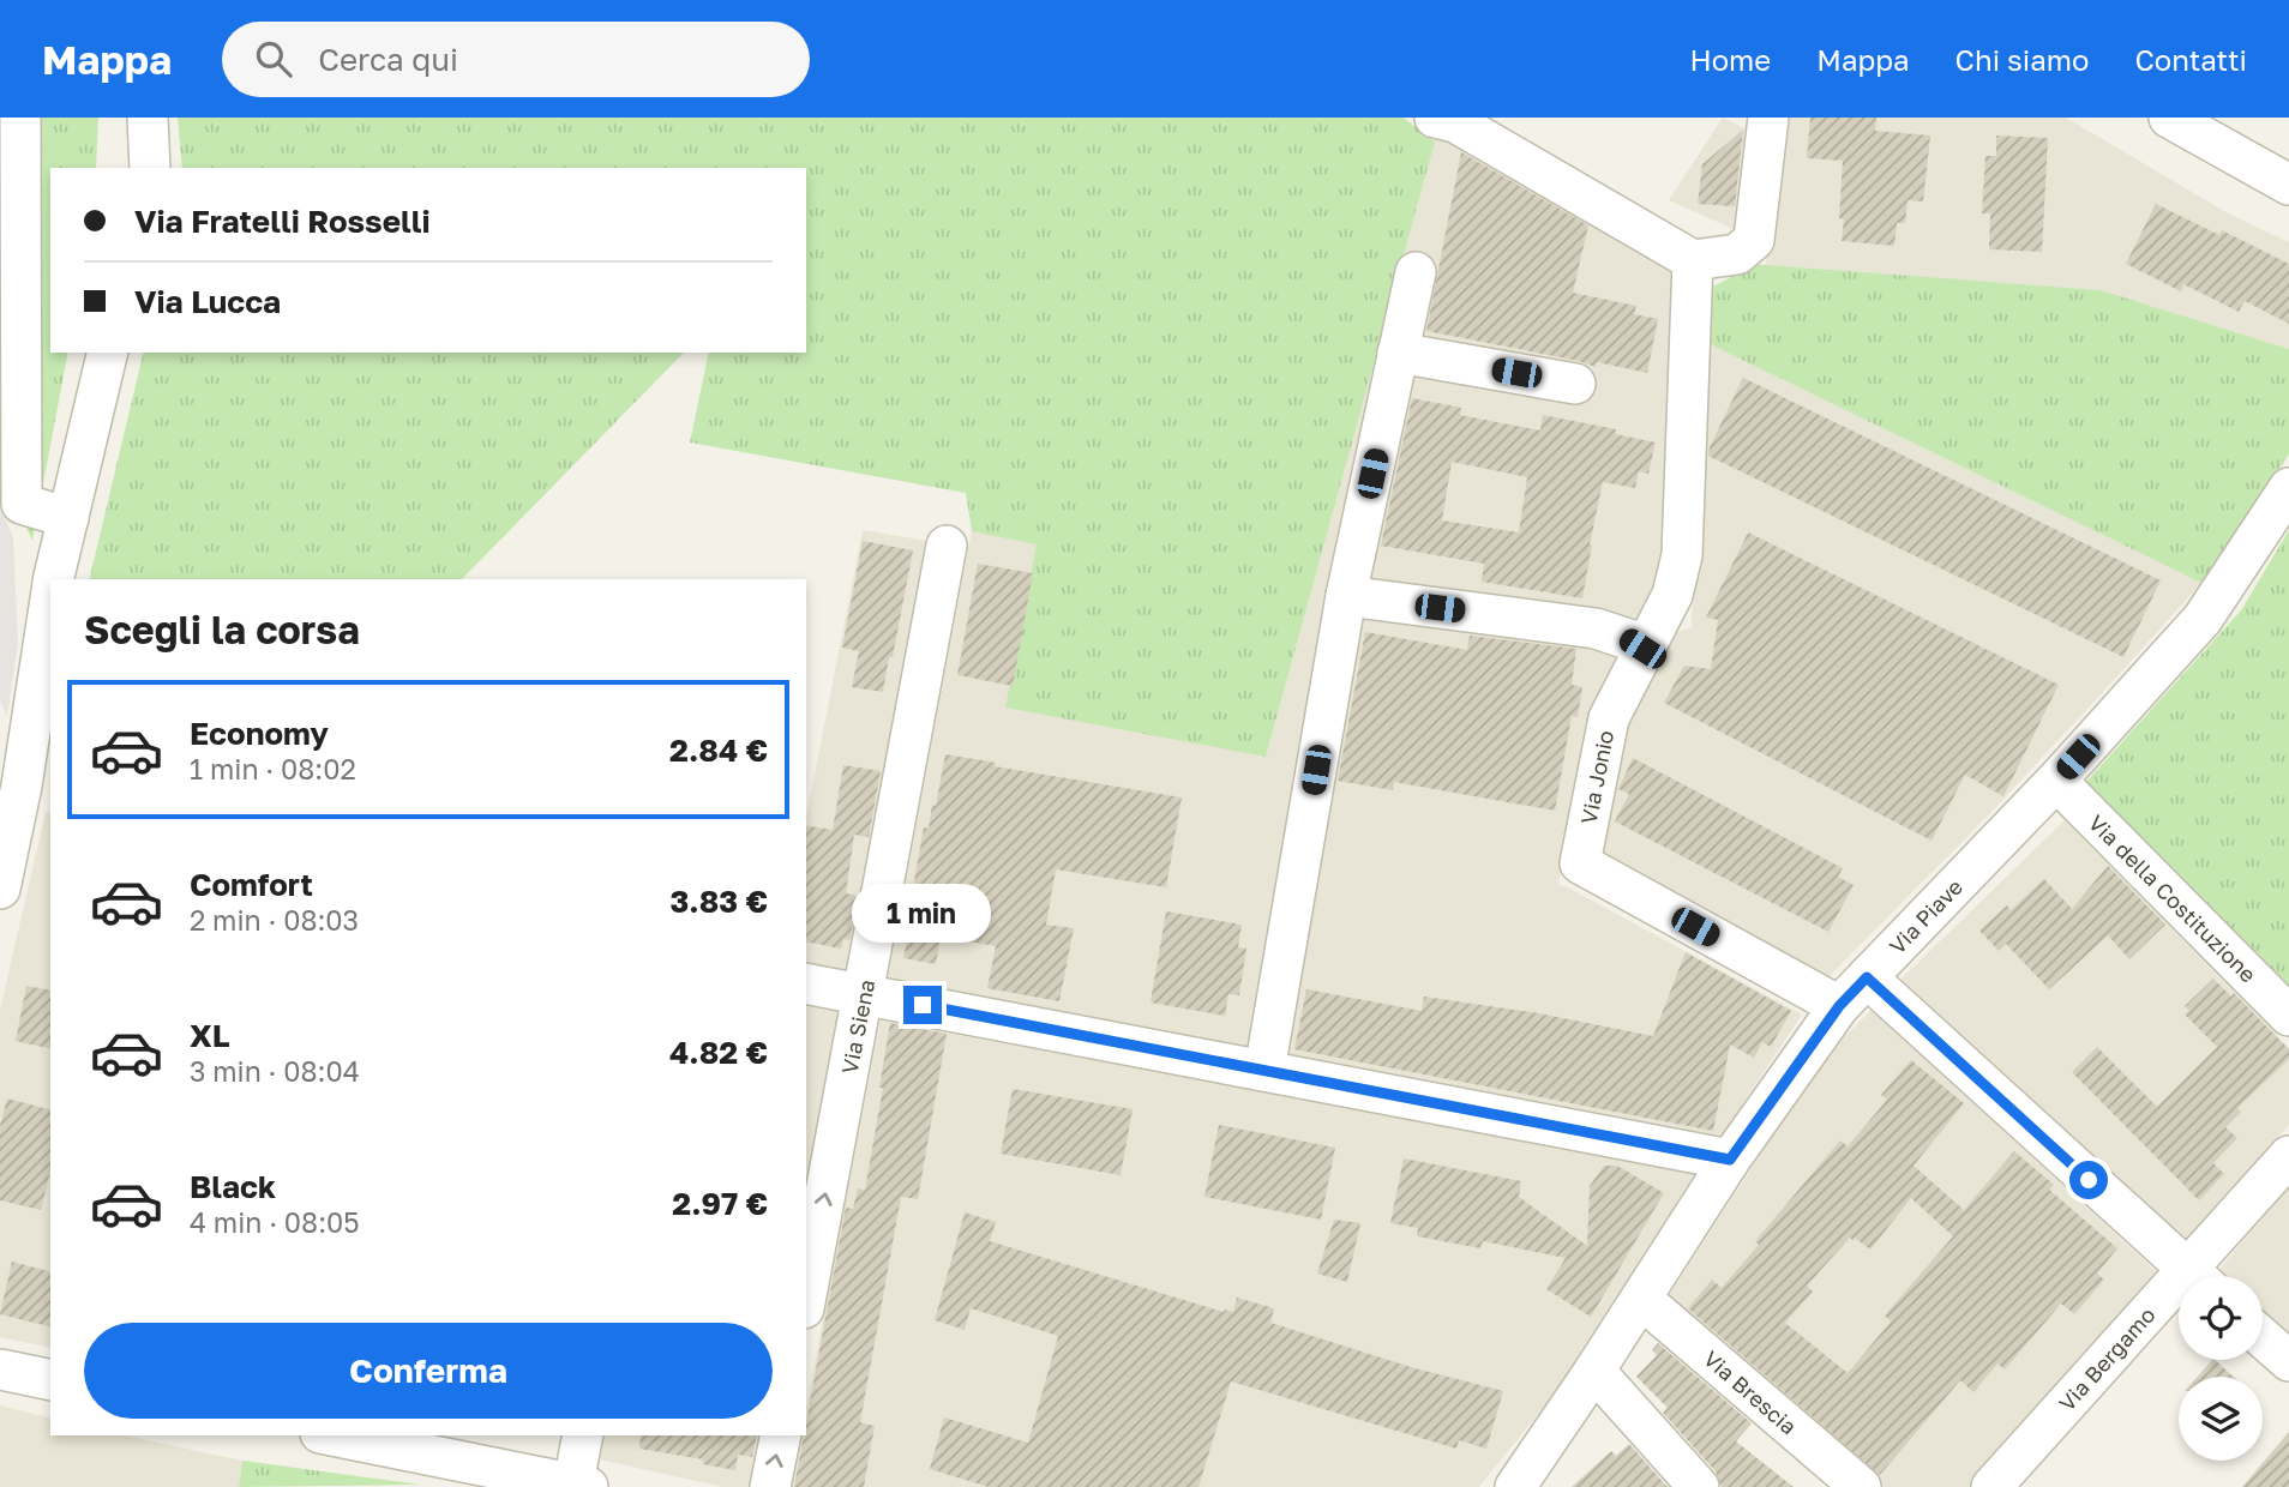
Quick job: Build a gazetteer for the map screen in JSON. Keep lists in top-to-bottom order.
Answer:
{
  "streets": {
    "street": [
      "Via Jonio",
      "Via della Costituzione",
      "Via Piave",
      "Via Siena",
      "Via Bergamo",
      "Via Brescia"
    ]
  },
  "crossings": [
    ["Via Jonio", "Via Piave"],
    ["Via della Costituzione", "Via Piave"],
    ["Via Piave", "Via Brescia"]
  ],
  "one_way": ["Via Siena"],
  "page": {
    "header": "Mappa",
    "search": "Cerca qui",
    "nav": [
      "Home",
      "Mappa",
      "Chi siamo",
      "Contatti"
    ],
    "banner": ["Via Fratelli Rosselli", "Via Lucca"],
    "heading": "Scegli la corsa",
    "list": [
      {
        "name": "Economy",
        "note": "1 min · 08:02",
        "value": "2.84 €"
      },
      {
        "name": "Comfort",
        "note": "2 min · 08:03",
        "value": "3.83 €"
      },
      {
        "name": "XL",
        "note": "3 min · 08:04",
        "value": "4.82 €"
      },
      {
        "name": "Black",
        "note": "4 min · 08:05",
        "value": "2.97 €"
      }
    ],
    "bubble": "1 min",
    "buttons": "Conferma"
  }
}
